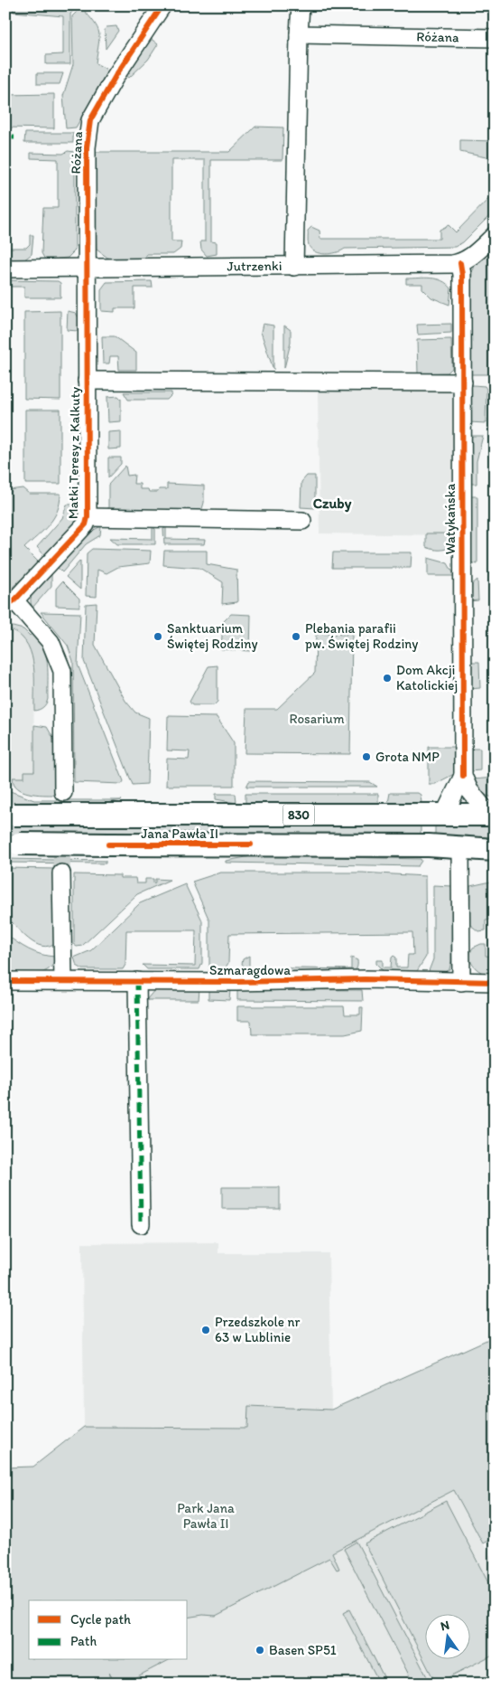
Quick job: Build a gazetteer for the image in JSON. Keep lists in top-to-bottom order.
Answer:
{
  "streets": {
    "main road": ["830", "Jana Pawła II"],
    "street": [
      "Różana",
      "Jutrzenki",
      "Matki Teresy z Kalkuty",
      "Watykańska",
      "Szmaragdowa"
    ]
  },
  "crossings": [
    ["Różana", "Jutrzenki"],
    ["Różana", "Matki Teresy z Kalkuty"],
    ["Jutrzenki", "Matki Teresy z Kalkuty"],
    ["Jutrzenki", "Watykańska"],
    ["Matki Teresy z Kalkuty", "Watykańska"]
  ],
  "districts": ["Czuby"],
  "parks": ["Rosarium", "Park Jana Pawła II"],
  "places": [
    "Sanktuarium Świętej Rodziny",
    "Plebania parafii pw. Świętej Rodziny",
    "Dom Akcji Katolickiej",
    "Grota NMP",
    "Przedszkole nr 63 w Lublinie",
    "Basen SP51"
  ],
  "legend": ["Cycle path", "Path"],
  "north": "top"
}
